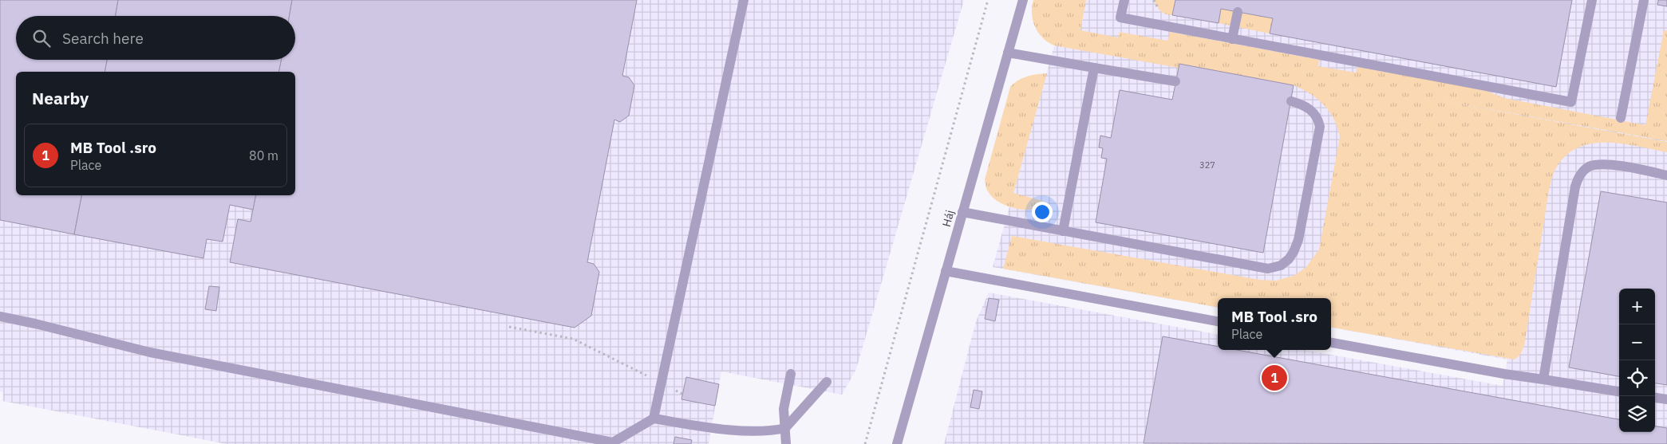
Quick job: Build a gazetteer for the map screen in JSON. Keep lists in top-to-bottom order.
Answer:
{
  "streets": {
    "street": ["Háj"]
  },
  "house_numbers": ["327"],
  "page": {
    "search": "Search here",
    "heading": "Nearby",
    "list": [
      {
        "mark": "1",
        "name": "MB Tool .sro",
        "note": "Place",
        "value": "80 m"
      }
    ],
    "map_buttons": ["+", "−"],
    "popup": ["MB Tool .sro", "Place"],
    "pins": "1"
  }
}
